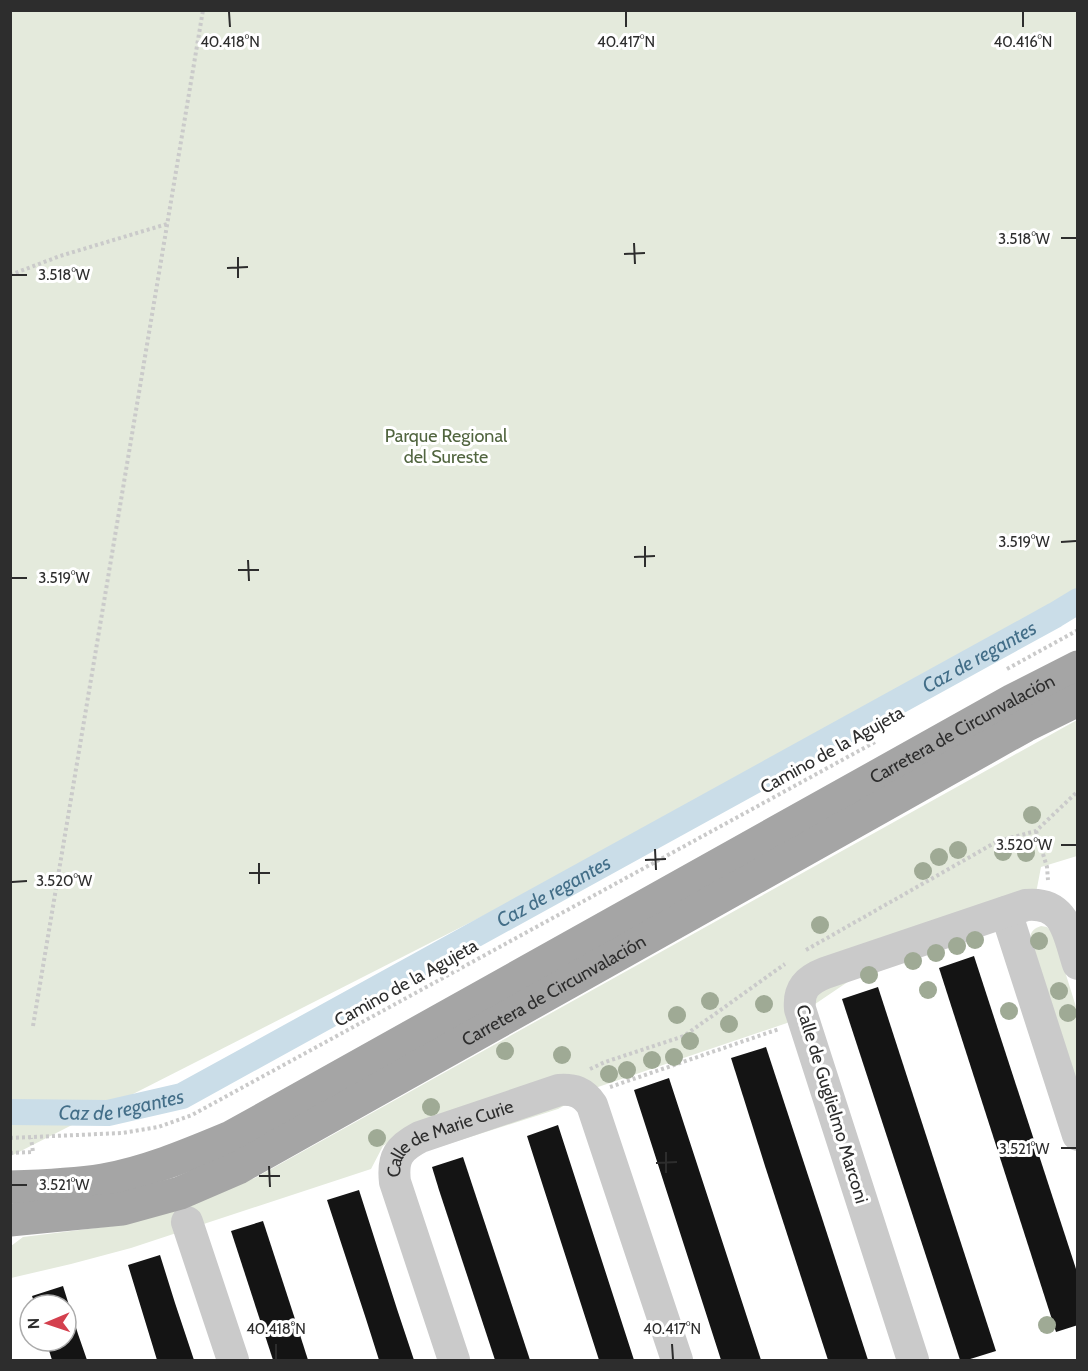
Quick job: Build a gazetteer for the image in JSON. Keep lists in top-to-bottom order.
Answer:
{
  "streets": {
    "main road": ["Carretera de Circunvalación"],
    "street": ["Calle de Guglielmo Marconi", "Calle de Marie Curie"],
    "path": ["Camino de la Agujeta"]
  },
  "water": ["Caz de regantes"],
  "parks": ["Parque Regional del Sureste"],
  "north": "left",
  "coordinates": [
    "40.418°N",
    "40.417°N",
    "40.416°N",
    "3.518°W",
    "3.519°W",
    "3.520°W",
    "3.521°W"
  ]
}
